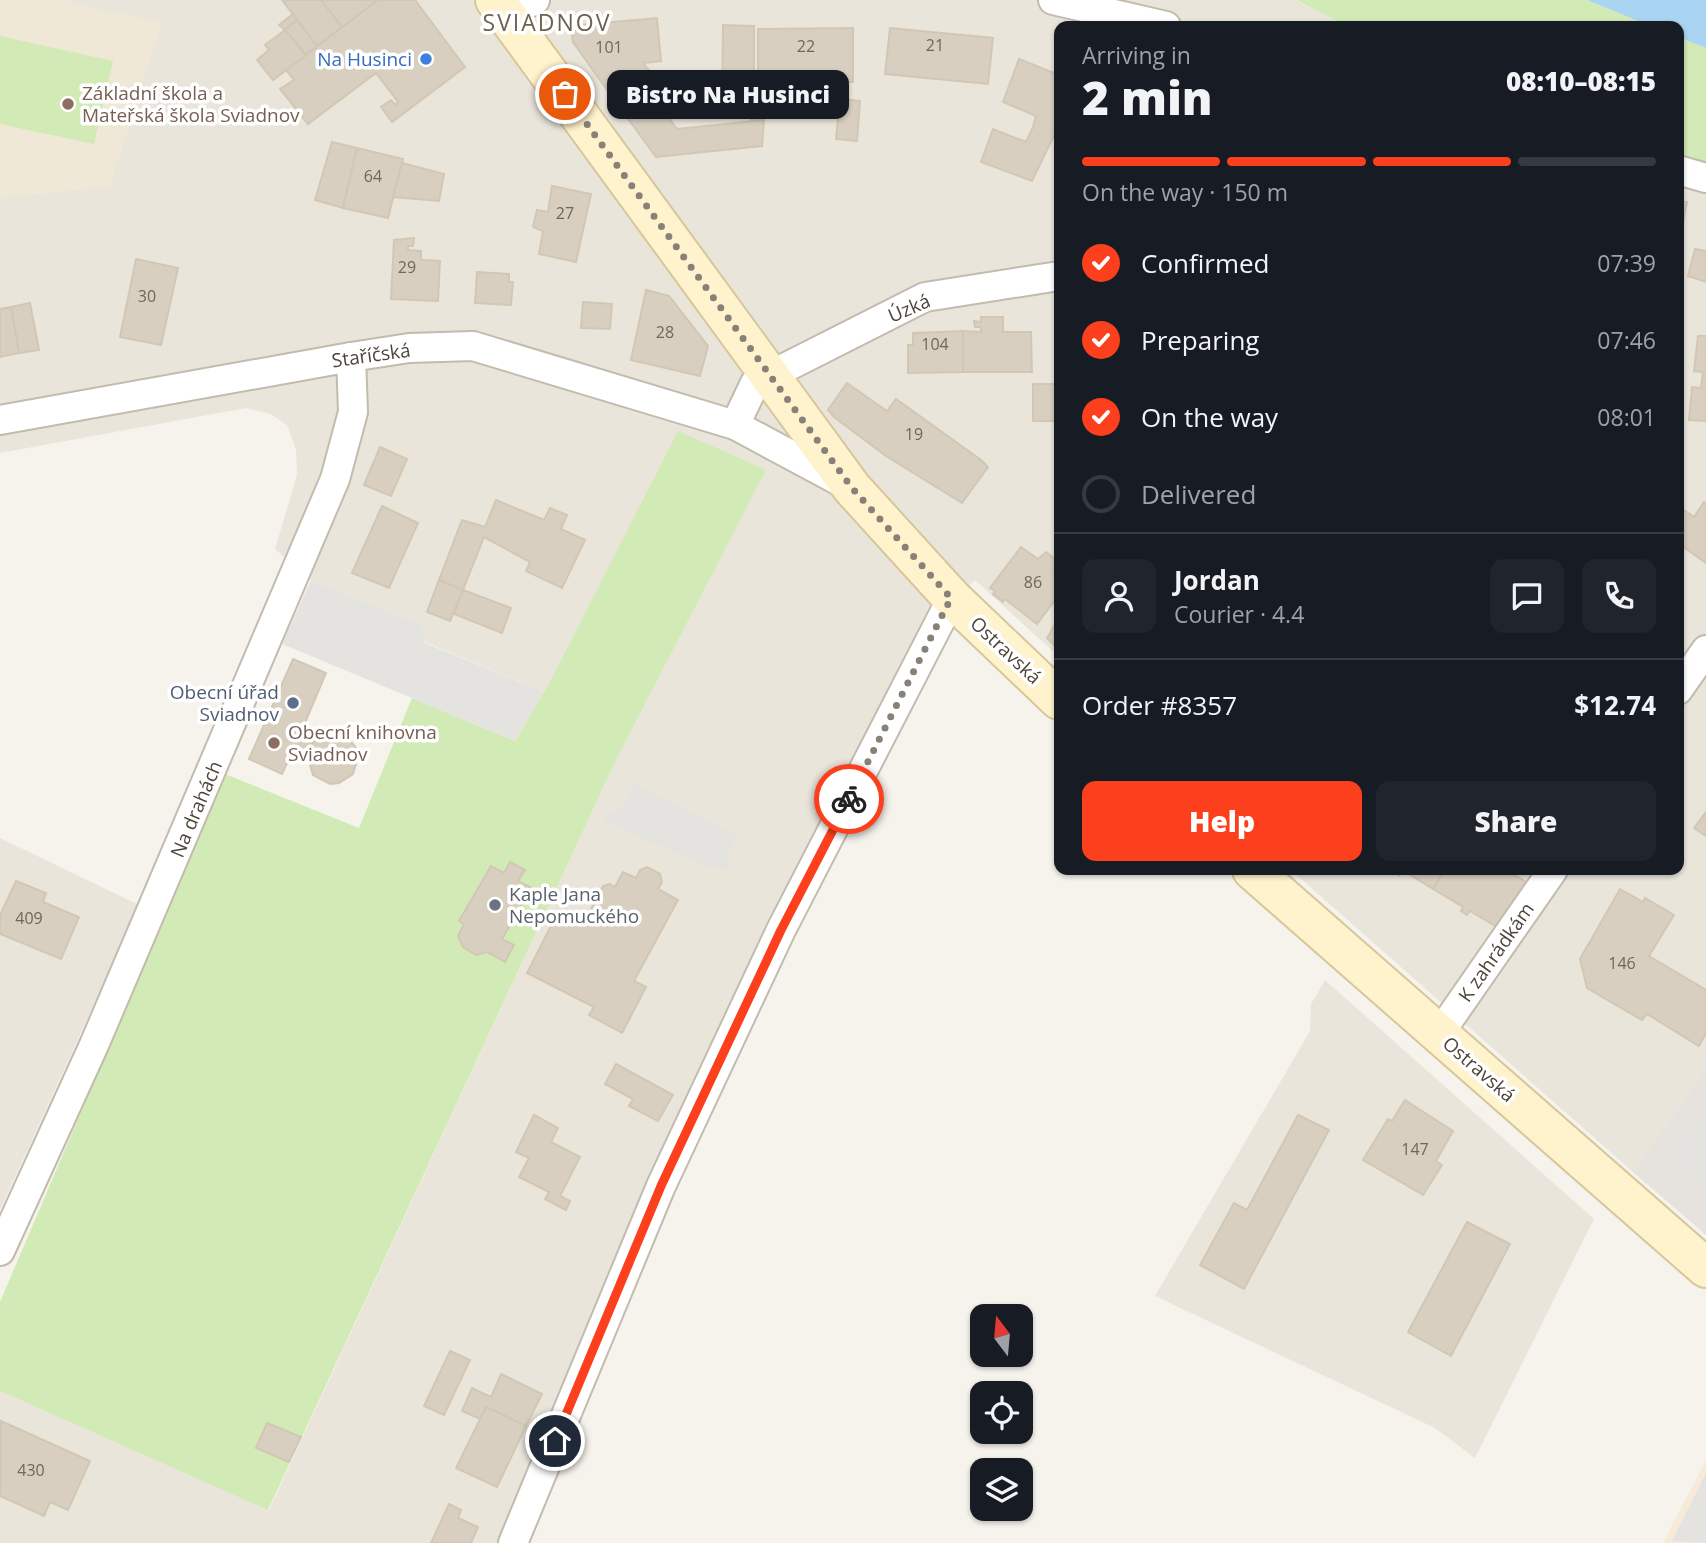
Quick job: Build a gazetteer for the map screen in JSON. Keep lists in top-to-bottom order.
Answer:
{
  "streets": {
    "street": [
      "Úzká",
      "Staříčská",
      "Ostravská",
      "Na drahách",
      "K zahrádkám"
    ]
  },
  "crossings": [
    ["Úzká", "Ostravská"],
    ["Staříčská", "Ostravská"],
    ["Staříčská", "Na drahách"],
    ["Ostravská", "K zahrádkám"]
  ],
  "districts": ["SVIADNOV"],
  "places": [
    "Na Husinci",
    "Bistro Na Husinci",
    "Základní škola a Mateřská škola Sviadnov",
    "Obecní úřad Sviadnov",
    "Obecní knihovna Sviadnov",
    "Kaple Jana Nepomuckého"
  ],
  "house_numbers": [
    "21",
    "22",
    "101",
    "64",
    "27",
    "29",
    "30",
    "28",
    "104",
    "19",
    "86",
    "409",
    "146",
    "147",
    "430"
  ],
  "north": "top",
  "page": {
    "heading": ["2 min", "Arriving in", "08:10–08:15"],
    "panel": [
      "Jordan",
      "Courier · 4.4",
      "Order #8357",
      "$12.74"
    ],
    "bubble": "Bistro Na Husinci",
    "bar": "On the way · 150 m",
    "list": [
      ["Confirmed", "07:39"],
      ["Preparing", "07:46"],
      ["On the way", "08:01"],
      "Delivered"
    ],
    "buttons": ["Help", "Share"]
  }
}
